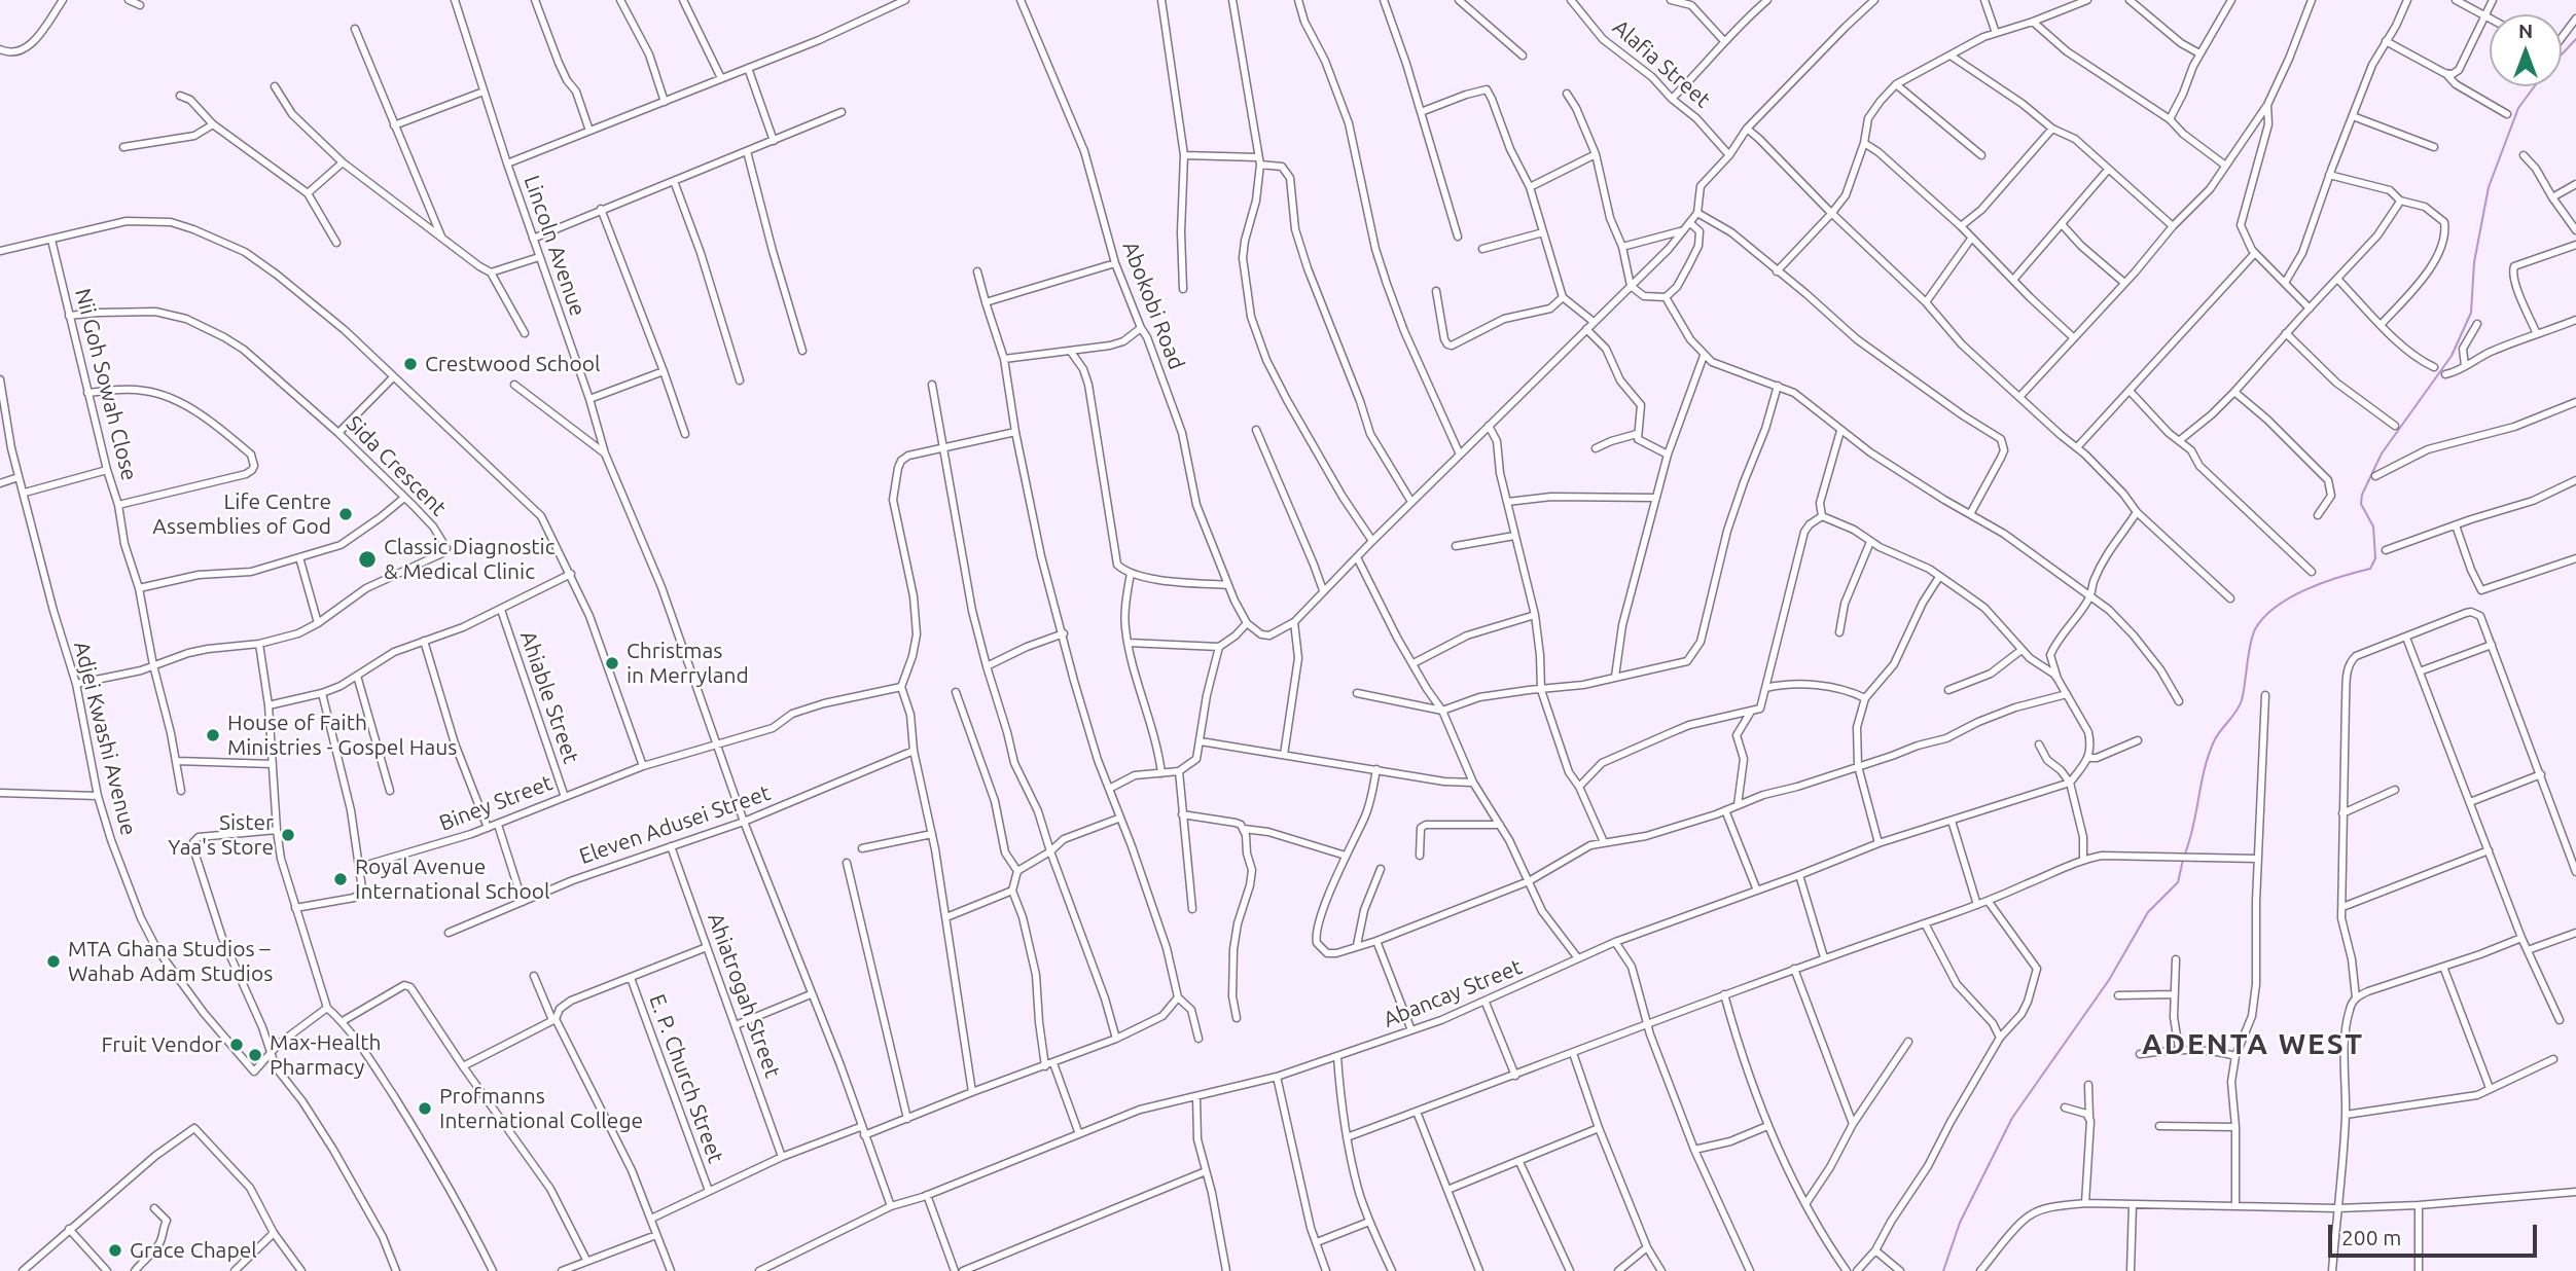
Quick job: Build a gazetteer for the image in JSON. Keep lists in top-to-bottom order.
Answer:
{
  "streets": {
    "street": [
      "Alafia Street",
      "Lincoln Avenue",
      "Abokobi Road",
      "Nii Goh Sowah Close",
      "Sida Crescent",
      "Ahiable Street",
      "Adjei Kwashi Avenue",
      "Biney Street",
      "Eleven Adusei Street",
      "Abancay Street",
      "Ahiatrogah Street",
      "E. P. Church Street"
    ]
  },
  "crossings": [
    ["Lincoln Avenue", "Biney Street"],
    ["Lincoln Avenue", "Eleven Adusei Street"],
    ["Lincoln Avenue", "Abancay Street"],
    ["Nii Goh Sowah Close", "Sida Crescent"],
    ["Sida Crescent", "Adjei Kwashi Avenue"],
    ["Ahiable Street", "Biney Street"],
    ["Eleven Adusei Street", "Ahiatrogah Street"]
  ],
  "districts": ["ADENTA WEST"],
  "places": [
    "Crestwood School",
    "Life Centre Assemblies of God",
    "Classic Diagnostic & Medical Clinic",
    "Christmas in Merryland",
    "House of Faith Ministries - Gospel Haus",
    "Sister Yaa's Store",
    "Royal Avenue International School",
    "MTA Ghana Studios – Wahab Adam Studios",
    "Fruit Vendor",
    "Max-Health Pharmacy",
    "Profmanns International College",
    "Grace Chapel"
  ],
  "scale_bar": "200 m",
  "north": "top"
}
